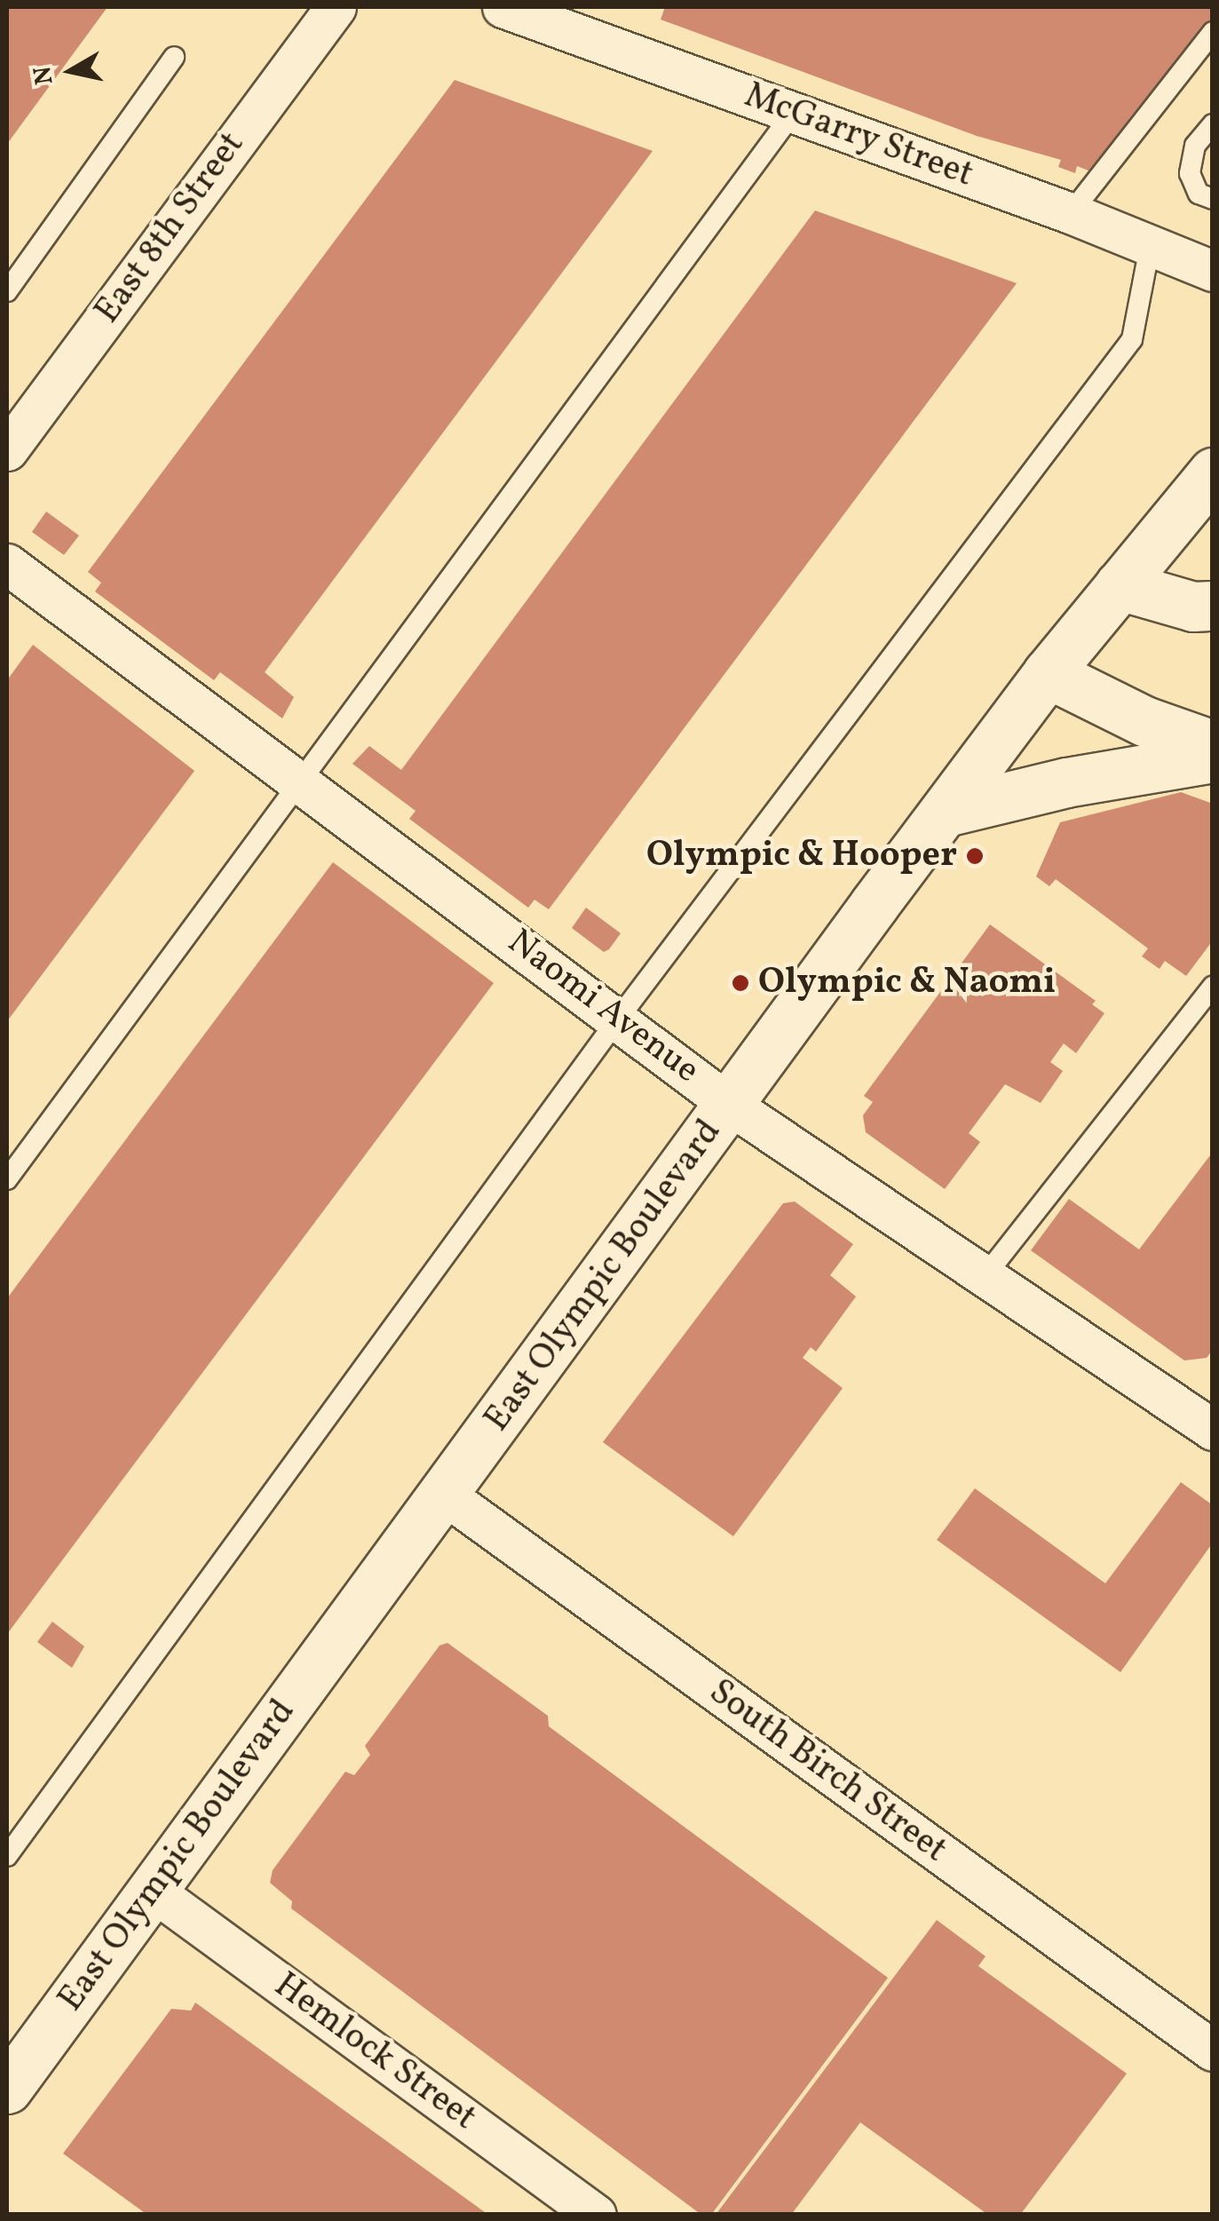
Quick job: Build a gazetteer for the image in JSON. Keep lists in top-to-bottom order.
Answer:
{
  "streets": {
    "main road": ["East Olympic Boulevard"],
    "street": [
      "McGarry Street",
      "East 8th Street",
      "Naomi Avenue",
      "South Birch Street",
      "Hemlock Street"
    ]
  },
  "crossings": [
    ["Naomi Avenue", "East Olympic Boulevard"],
    ["East Olympic Boulevard", "South Birch Street"],
    ["East Olympic Boulevard", "Hemlock Street"]
  ],
  "places": ["Olympic & Hooper", "Olympic & Naomi"],
  "north": "left"
}
